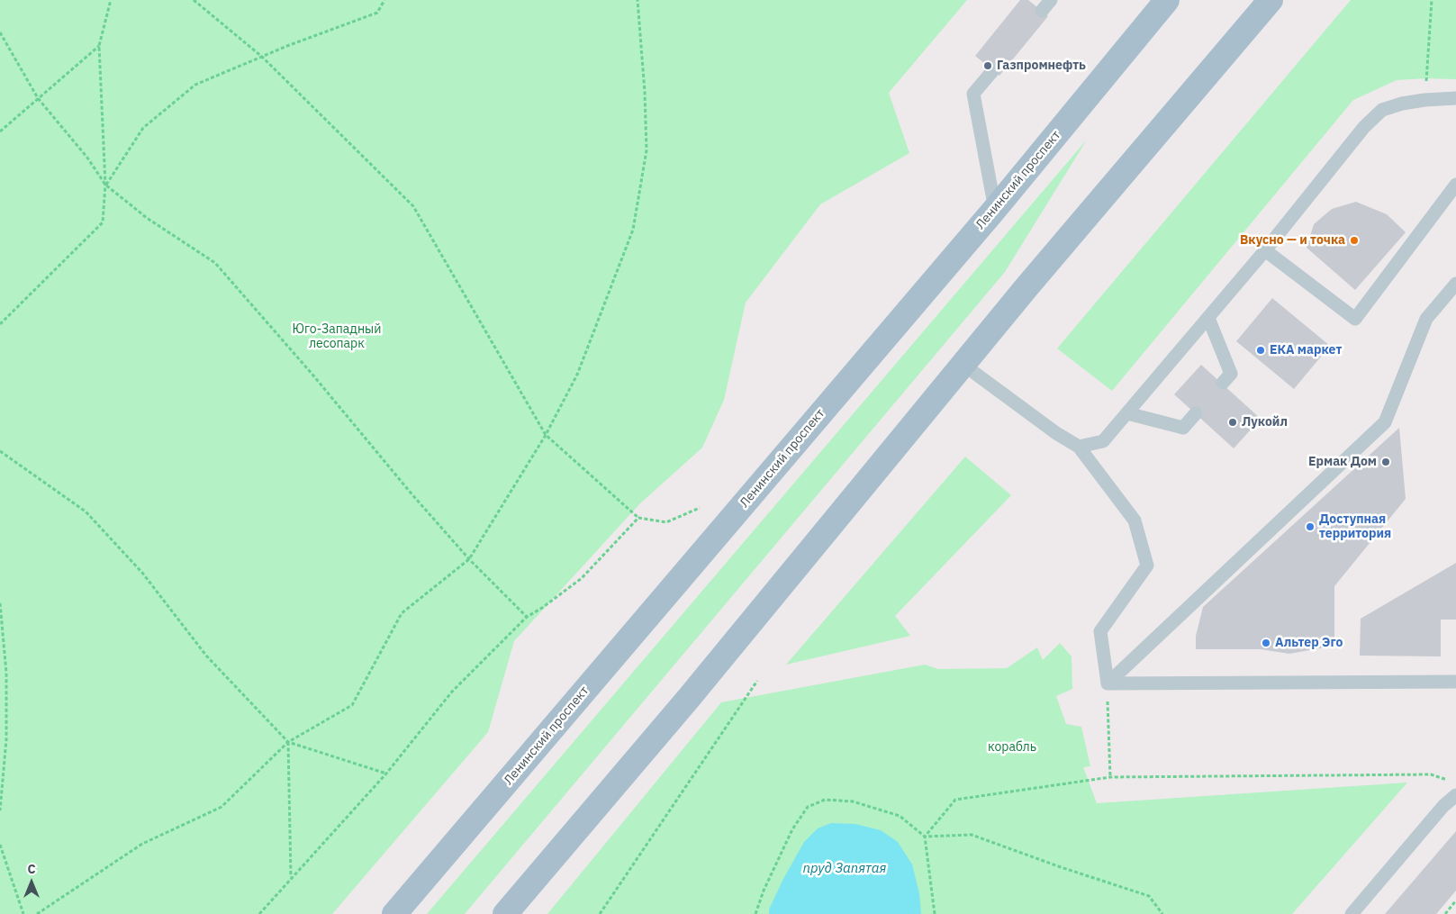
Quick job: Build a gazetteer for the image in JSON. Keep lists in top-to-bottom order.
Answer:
{
  "streets": {
    "main road": ["Ленинский проспект"]
  },
  "water": ["пруд Запятая"],
  "parks": ["Юго-Западный лесопарк", "корабль"],
  "places": [
    "Газпромнефть",
    "Вкусно — и точка",
    "ЕКА маркет",
    "Лукойл",
    "Ермак Дом",
    "Доступная территория",
    "Альтер Эго"
  ],
  "north": "top"
}
